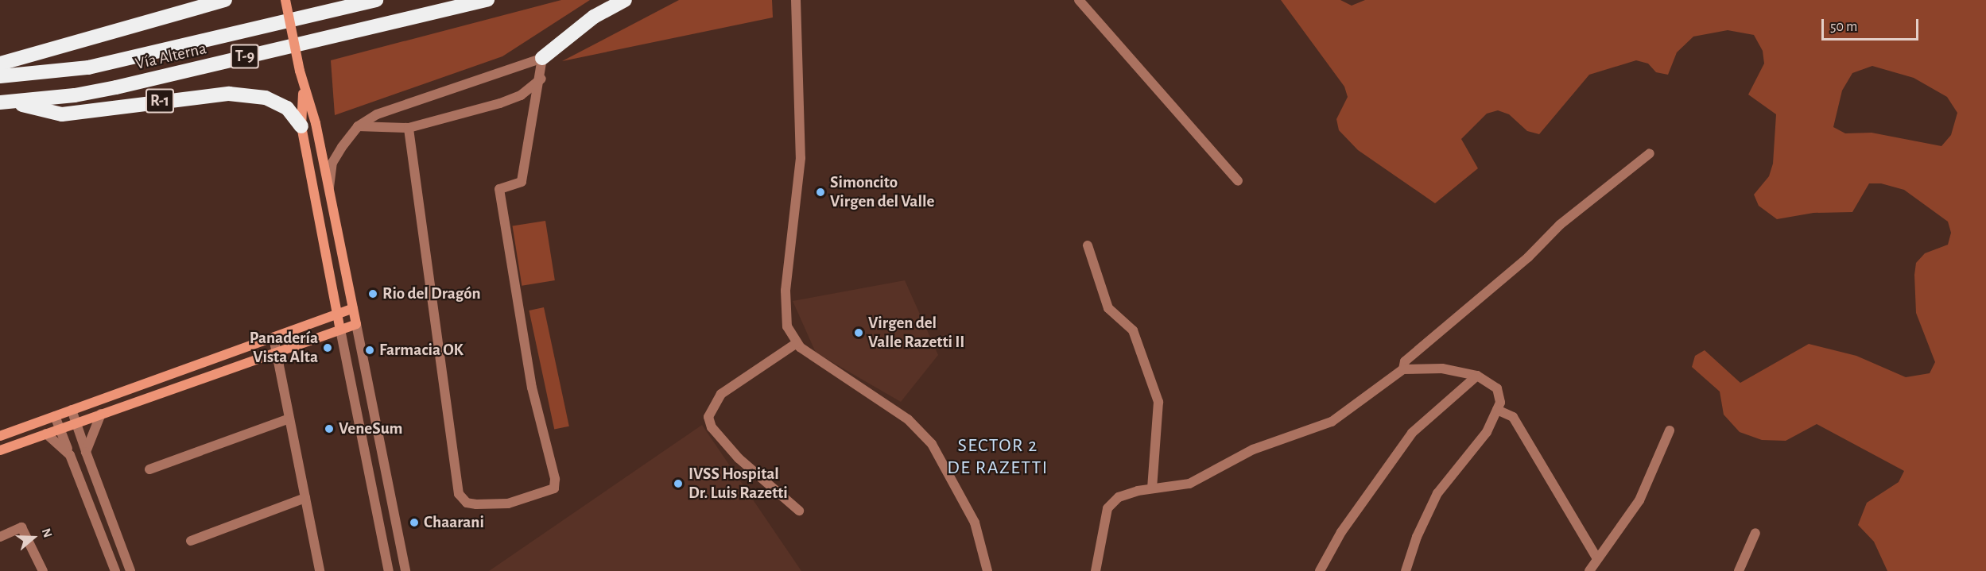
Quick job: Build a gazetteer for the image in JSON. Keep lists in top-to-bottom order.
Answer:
{
  "streets": {
    "highway": ["Vía Alterna", "T-9", "R-1"]
  },
  "crossings": [
    ["Vía Alterna", "R-1"]
  ],
  "districts": ["SECTOR 2 DE RAZETTI"],
  "places": [
    "Simoncito Virgen del Valle",
    "Rio del Dragón",
    "Virgen del Valle Razetti II",
    "Panadería Vista Alta",
    "Farmacia OK",
    "VeneSum",
    "IVSS Hospital Dr. Luis Razetti",
    "Chaarani"
  ],
  "scale_bar": "50 m",
  "north": "right"
}
